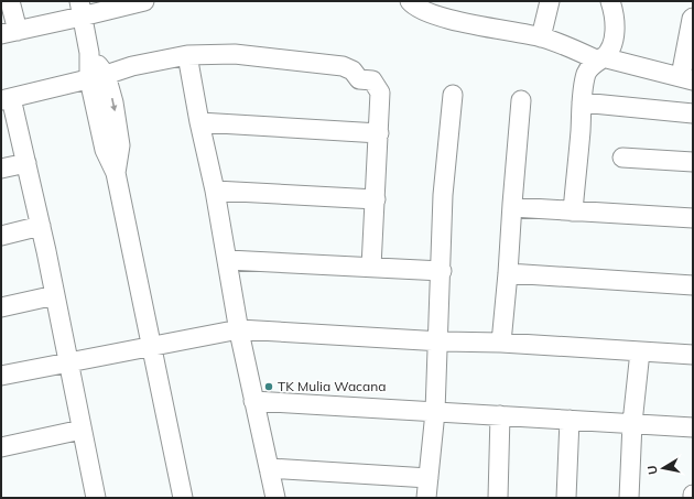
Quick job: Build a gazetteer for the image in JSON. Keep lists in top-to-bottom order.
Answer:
{
  "places": ["TK Mulia Wacana"],
  "north": "left"
}
